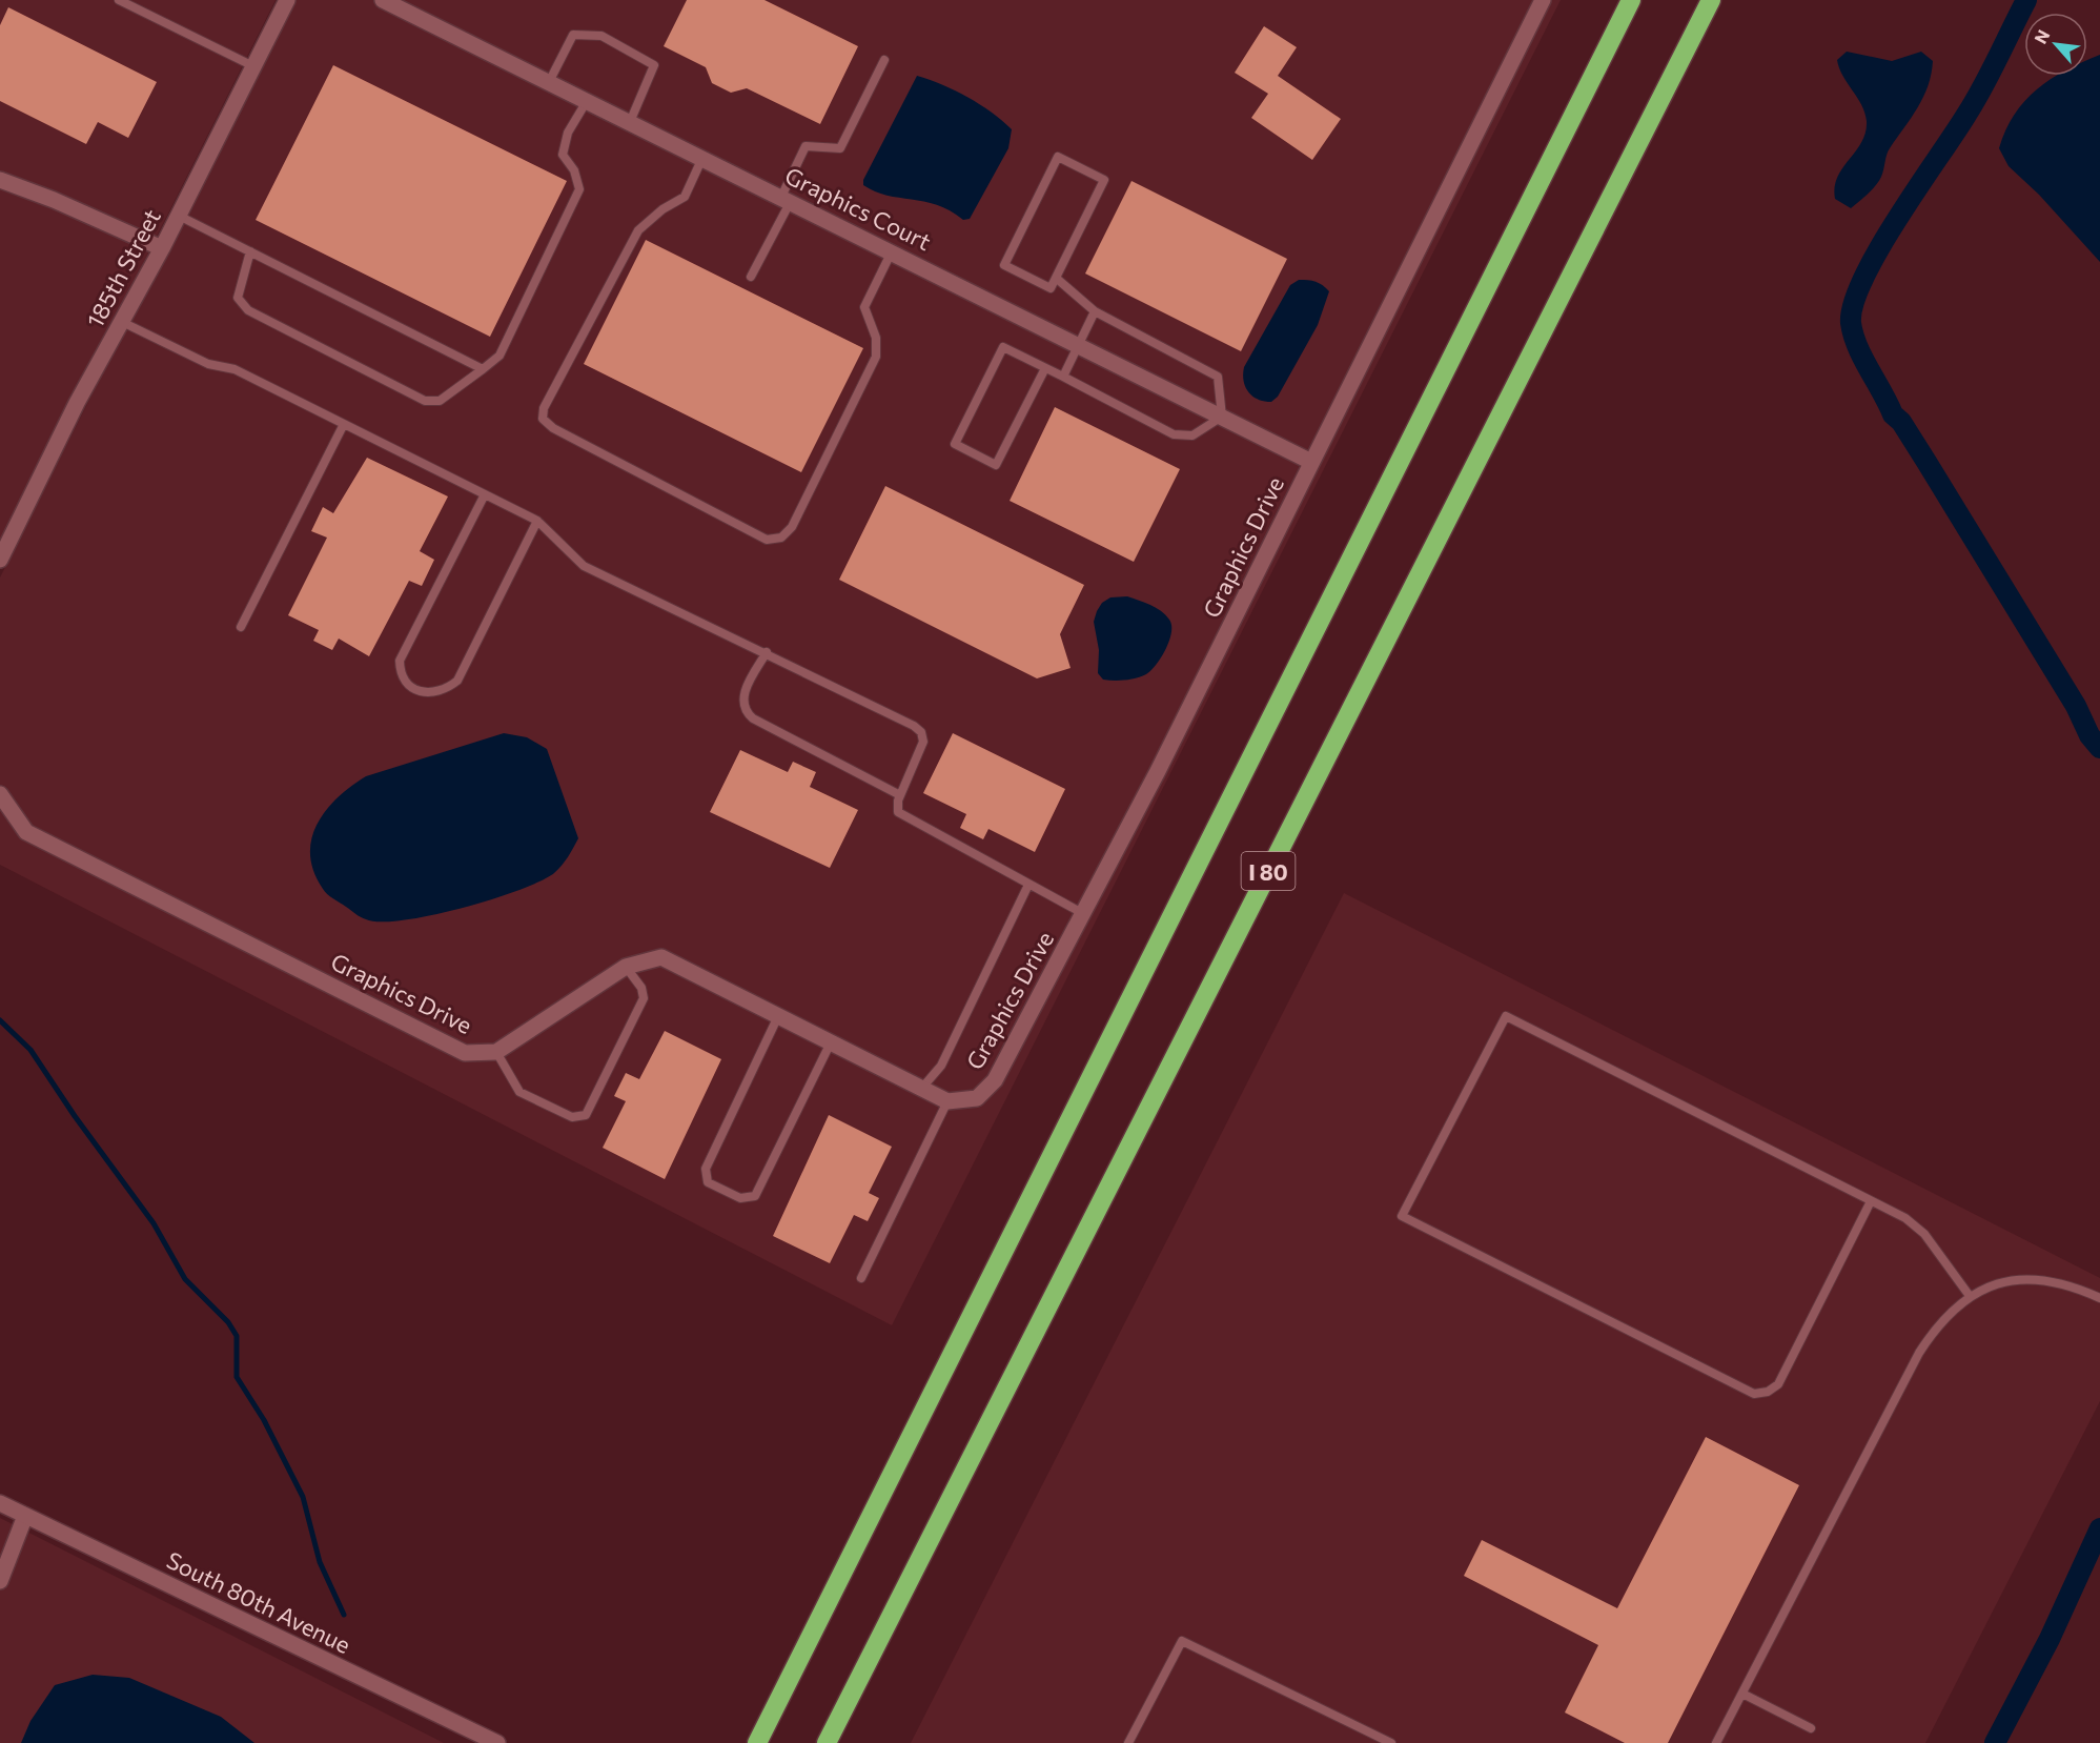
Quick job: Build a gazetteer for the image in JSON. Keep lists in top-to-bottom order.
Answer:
{
  "streets": {
    "highway": ["I 80"],
    "street": [
      "Graphics Court",
      "185th Street",
      "Graphics Drive",
      "South 80th Avenue"
    ]
  },
  "crossings": [
    ["Graphics Court", "Graphics Drive"]
  ],
  "north": "top left"
}
